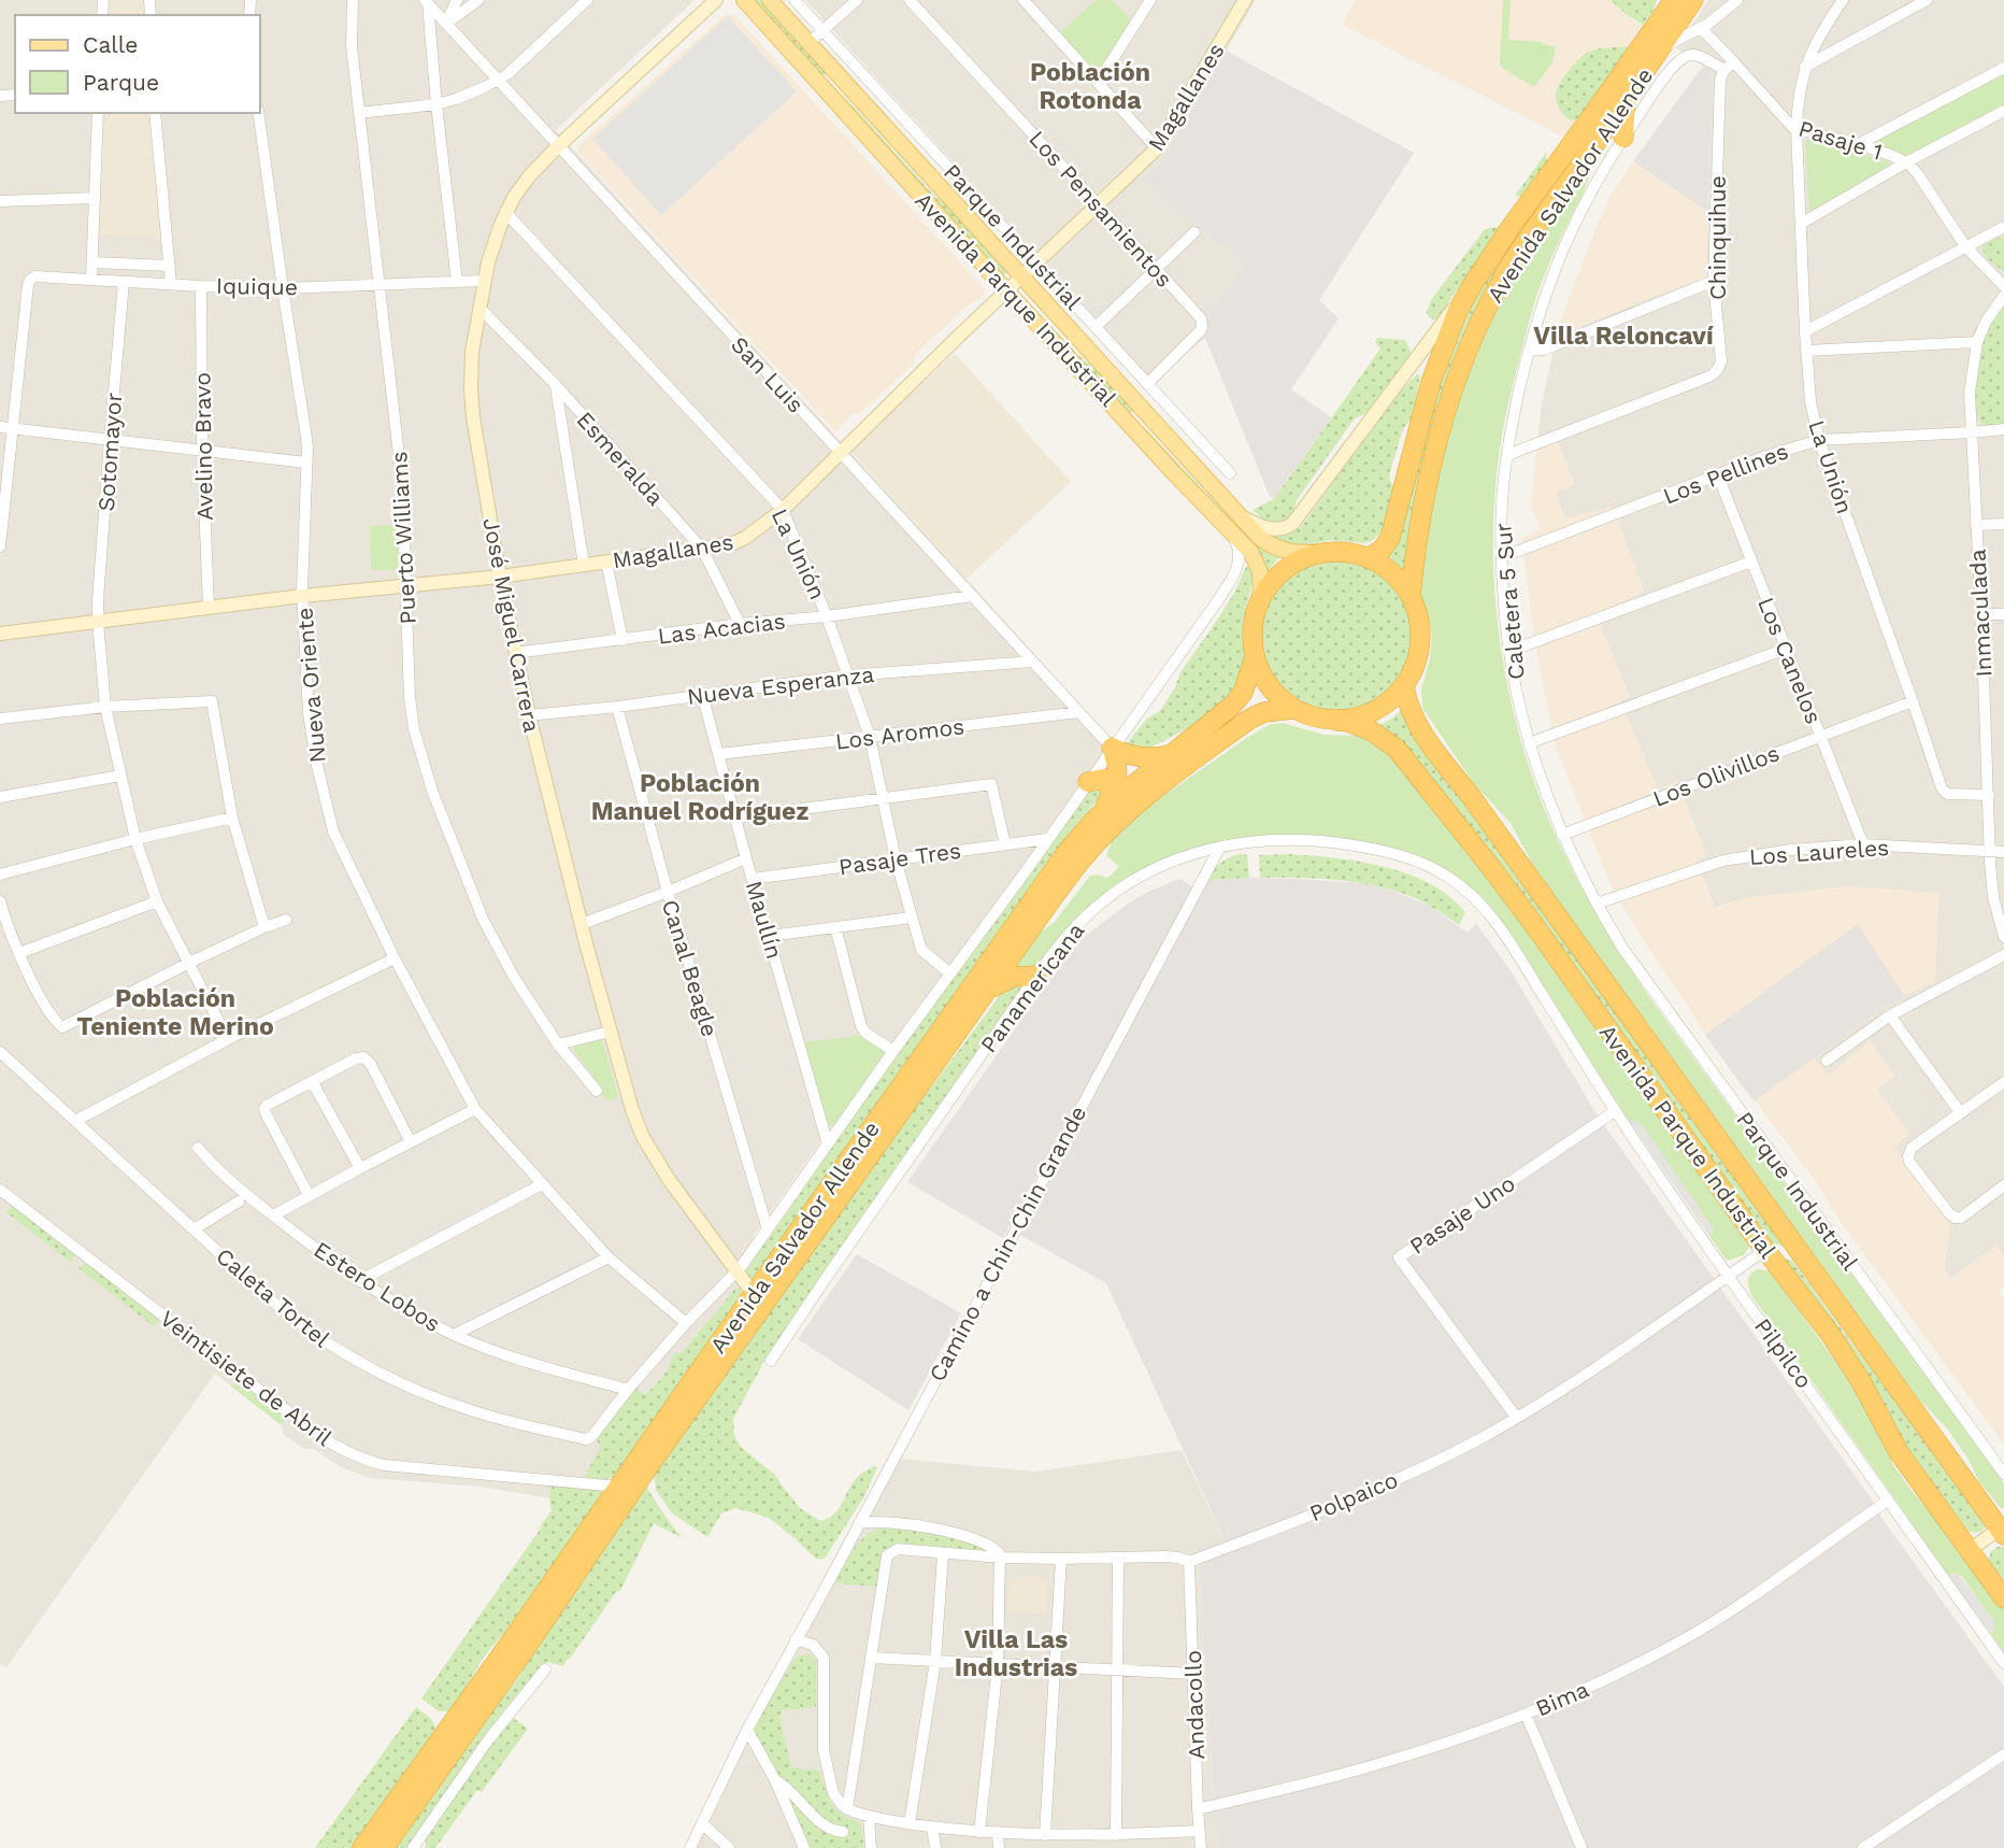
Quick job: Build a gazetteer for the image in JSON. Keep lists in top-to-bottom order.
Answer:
{
  "streets": {
    "highway": ["Avenida Salvador Allende", "Avenida Parque Industrial"],
    "street": [
      "Magallanes",
      "Pasaje 1",
      "Los Pensamientos",
      "Parque Industrial",
      "Chinquihue",
      "Iquique",
      "San Luis",
      "Avelino Bravo",
      "Sotomayor",
      "Esmeralda",
      "La Unión",
      "Los Pellines",
      "Puerto Williams",
      "Caletera 5 Sur",
      "Inmaculada",
      "José Miguel Carrera",
      "Las Acacias",
      "Los Canelos",
      "Nueva Oriente",
      "Nueva Esperanza",
      "Los Aromos",
      "Los Olivillos",
      "Los Laureles",
      "Pasaje Tres",
      "Maullín",
      "Canal Beagle",
      "Panamericana",
      "Pasaje Uno",
      "Camino a Chin-Chin Grande",
      "Estero Lobos",
      "Caleta Tortel",
      "Pilpilco",
      "Veintisiete de Abril",
      "Polpaico",
      "Bima",
      "Andacollo"
    ]
  },
  "crossings": [
    ["Magallanes", "Los Pensamientos"],
    ["Magallanes", "Parque Industrial"],
    ["Magallanes", "Avenida Parque Industrial"],
    ["Magallanes", "San Luis"],
    ["Magallanes", "Avelino Bravo"],
    ["Magallanes", "Sotomayor"],
    ["Magallanes", "Esmeralda"],
    ["Magallanes", "La Unión"],
    ["Magallanes", "Puerto Williams"],
    ["Magallanes", "José Miguel Carrera"],
    ["Magallanes", "Nueva Oriente"],
    ["Pasaje 1", "La Unión"],
    ["Avenida Salvador Allende", "Avenida Parque Industrial"],
    ["Avenida Salvador Allende", "José Miguel Carrera"],
    ["Avenida Salvador Allende", "Veintisiete de Abril"],
    ["Los Pensamientos", "Parque Industrial"],
    ["Parque Industrial", "Caletera 5 Sur"],
    ["Parque Industrial", "Los Laureles"],
    ["Chinquihue", "Caletera 5 Sur"],
    ["Iquique", "Avelino Bravo"],
    ["Iquique", "Sotomayor"],
    ["Iquique", "Puerto Williams"],
    ["Iquique", "José Miguel Carrera"],
    ["Iquique", "Nueva Oriente"],
    ["Avenida Parque Industrial", "Polpaico"],
    ["San Luis", "José Miguel Carrera"],
    ["San Luis", "Las Acacias"],
    ["San Luis", "Nueva Esperanza"],
    ["San Luis", "Los Aromos"],
    ["Esmeralda", "José Miguel Carrera"],
    ["Esmeralda", "Las Acacias"],
    ["La Unión", "Los Pellines"],
    ["La Unión", "Inmaculada"],
    ["La Unión", "José Miguel Carrera"],
    ["La Unión", "Las Acacias"],
    ["La Unión", "Nueva Esperanza"],
    ["La Unión", "Los Aromos"],
    ["La Unión", "Los Olivillos"],
    ["La Unión", "Pasaje Tres"],
    ["Los Pellines", "Caletera 5 Sur"],
    ["Los Pellines", "Inmaculada"],
    ["Los Pellines", "Los Canelos"],
    ["Caletera 5 Sur", "Los Olivillos"],
    ["Caletera 5 Sur", "Los Laureles"],
    ["Inmaculada", "Los Laureles"],
    ["José Miguel Carrera", "Las Acacias"],
    ["José Miguel Carrera", "Nueva Esperanza"],
    ["Los Canelos", "Los Olivillos"],
    ["Los Canelos", "Los Laureles"],
    ["Nueva Oriente", "Caleta Tortel"],
    ["Nueva Esperanza", "Maullín"],
    ["Nueva Esperanza", "Canal Beagle"],
    ["Los Aromos", "Maullín"],
    ["Pasaje Tres", "Maullín"],
    ["Panamericana", "Camino a Chin-Chin Grande"],
    ["Panamericana", "Pilpilco"],
    ["Pasaje Uno", "Pilpilco"],
    ["Pasaje Uno", "Polpaico"],
    ["Estero Lobos", "Caleta Tortel"],
    ["Pilpilco", "Polpaico"],
    ["Pilpilco", "Bima"],
    ["Polpaico", "Andacollo"],
    ["Bima", "Andacollo"]
  ],
  "districts": [
    "Población Rotonda",
    "Villa Reloncaví",
    "Población Manuel Rodríguez",
    "Población Teniente Merino",
    "Villa Las Industrias"
  ],
  "legend": ["Calle", "Parque"]
}
